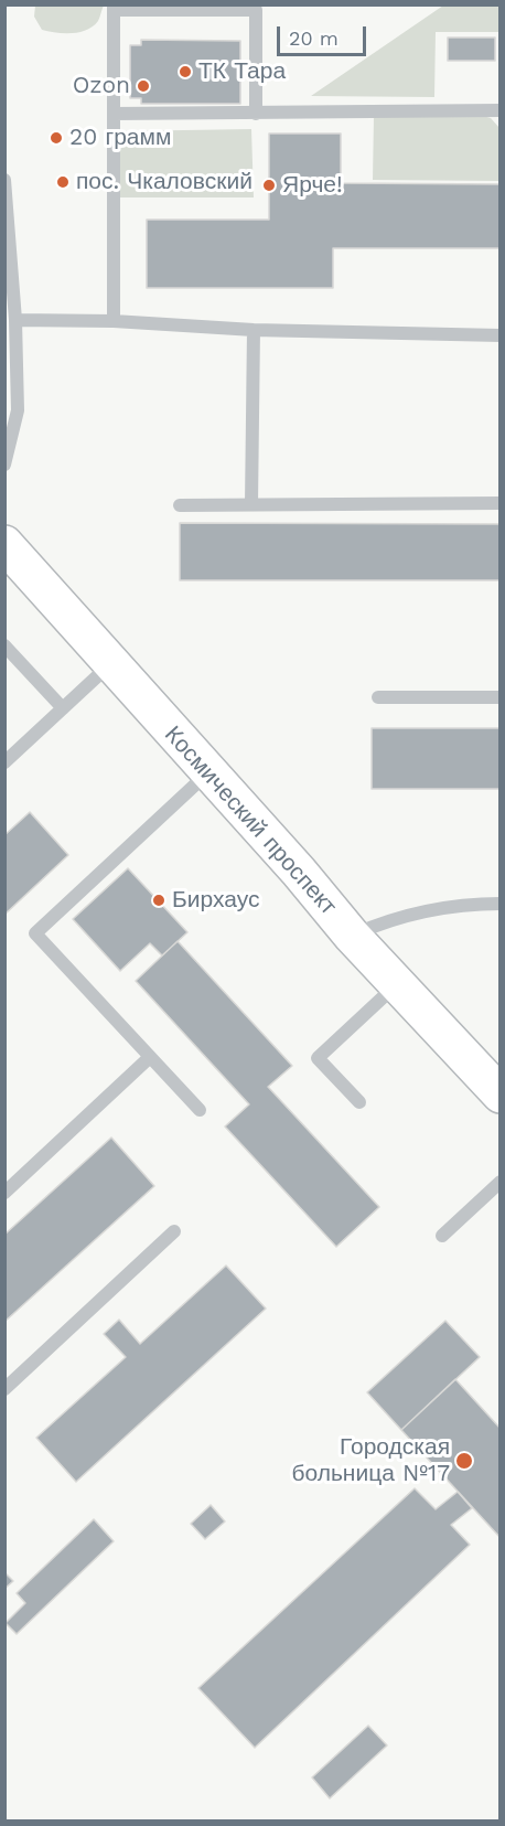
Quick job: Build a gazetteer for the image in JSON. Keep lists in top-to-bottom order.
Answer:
{
  "streets": {
    "main road": ["Космический проспект"]
  },
  "places": [
    "ТК Тара",
    "Ozon",
    "20 грамм",
    "пос. Чкаловский",
    "Ярче!",
    "Бирхаус",
    "Городская больница №17"
  ],
  "scale_bar": "20 m"
}
